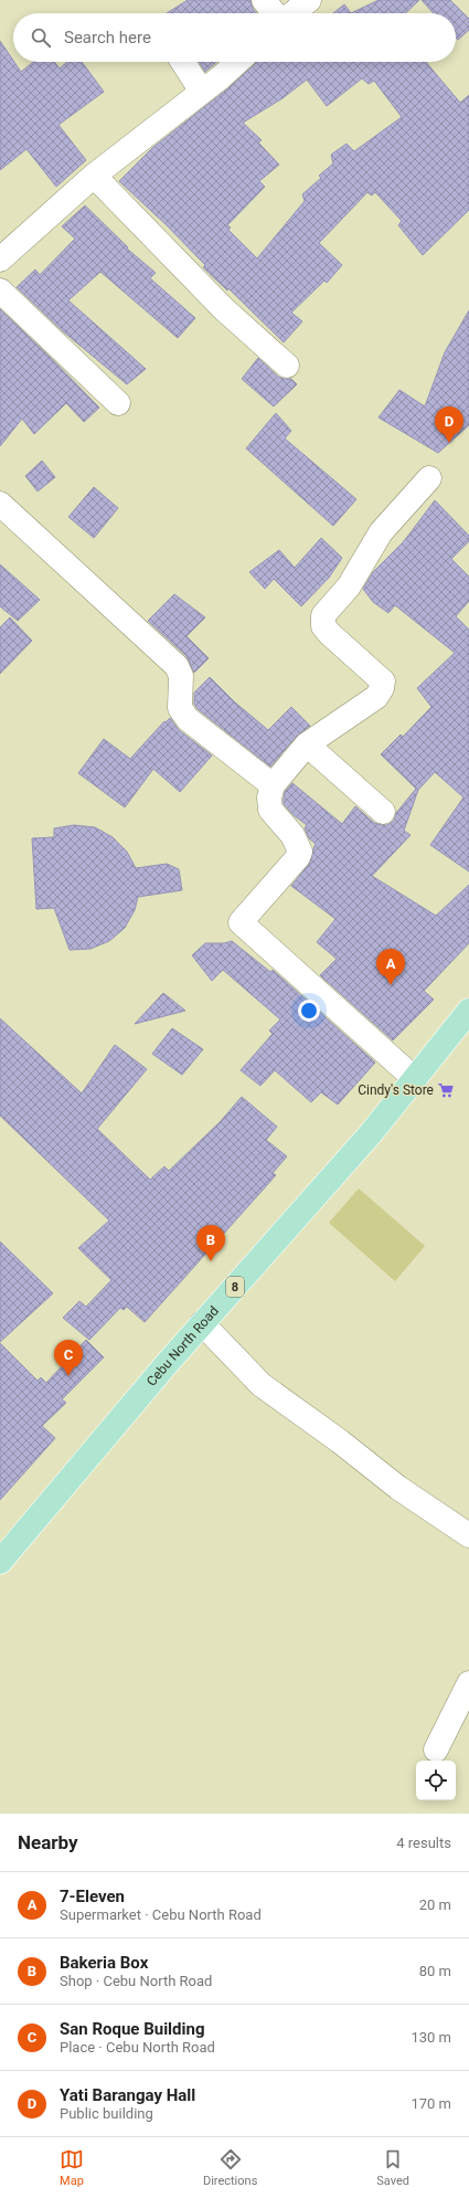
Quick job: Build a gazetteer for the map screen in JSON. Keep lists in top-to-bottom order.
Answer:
{
  "streets": {
    "main road": ["8", "Cebu North Road"]
  },
  "places": {
    "supermarket": ["Cindy's Store"]
  },
  "page": {
    "search": "Search here",
    "pins": [
      "D",
      "A",
      "B",
      "C"
    ],
    "heading": ["Nearby", "4 results"],
    "list": [
      {
        "mark": "A",
        "name": "7-Eleven",
        "note": "Supermarket · Cebu North Road",
        "value": "20 m"
      },
      {
        "mark": "B",
        "name": "Bakeria Box",
        "note": "Shop · Cebu North Road",
        "value": "80 m"
      },
      {
        "mark": "C",
        "name": "San Roque Building",
        "note": "Place · Cebu North Road",
        "value": "130 m"
      },
      {
        "mark": "D",
        "name": "Yati Barangay Hall",
        "note": "Public building",
        "value": "170 m"
      }
    ],
    "nav": ["Map", "Directions", "Saved"]
  }
}
